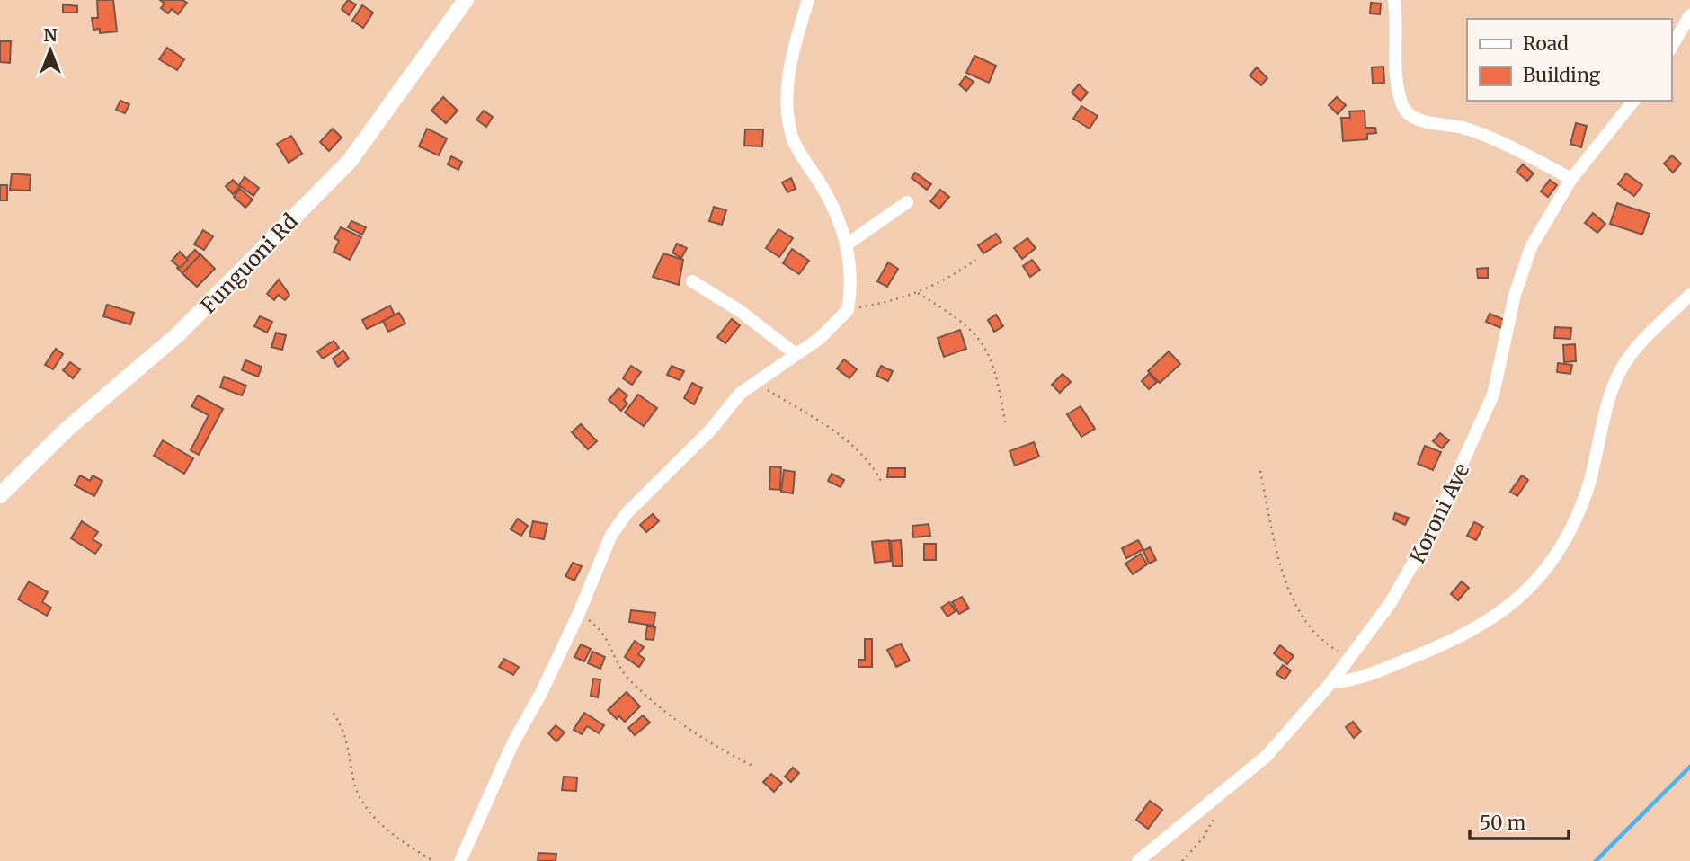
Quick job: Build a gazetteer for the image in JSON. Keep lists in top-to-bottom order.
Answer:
{
  "streets": {
    "street": ["Funguoni Rd", "Koroni Ave"]
  },
  "legend": ["Road", "Building"],
  "scale_bar": "50 m",
  "north": "top"
}
